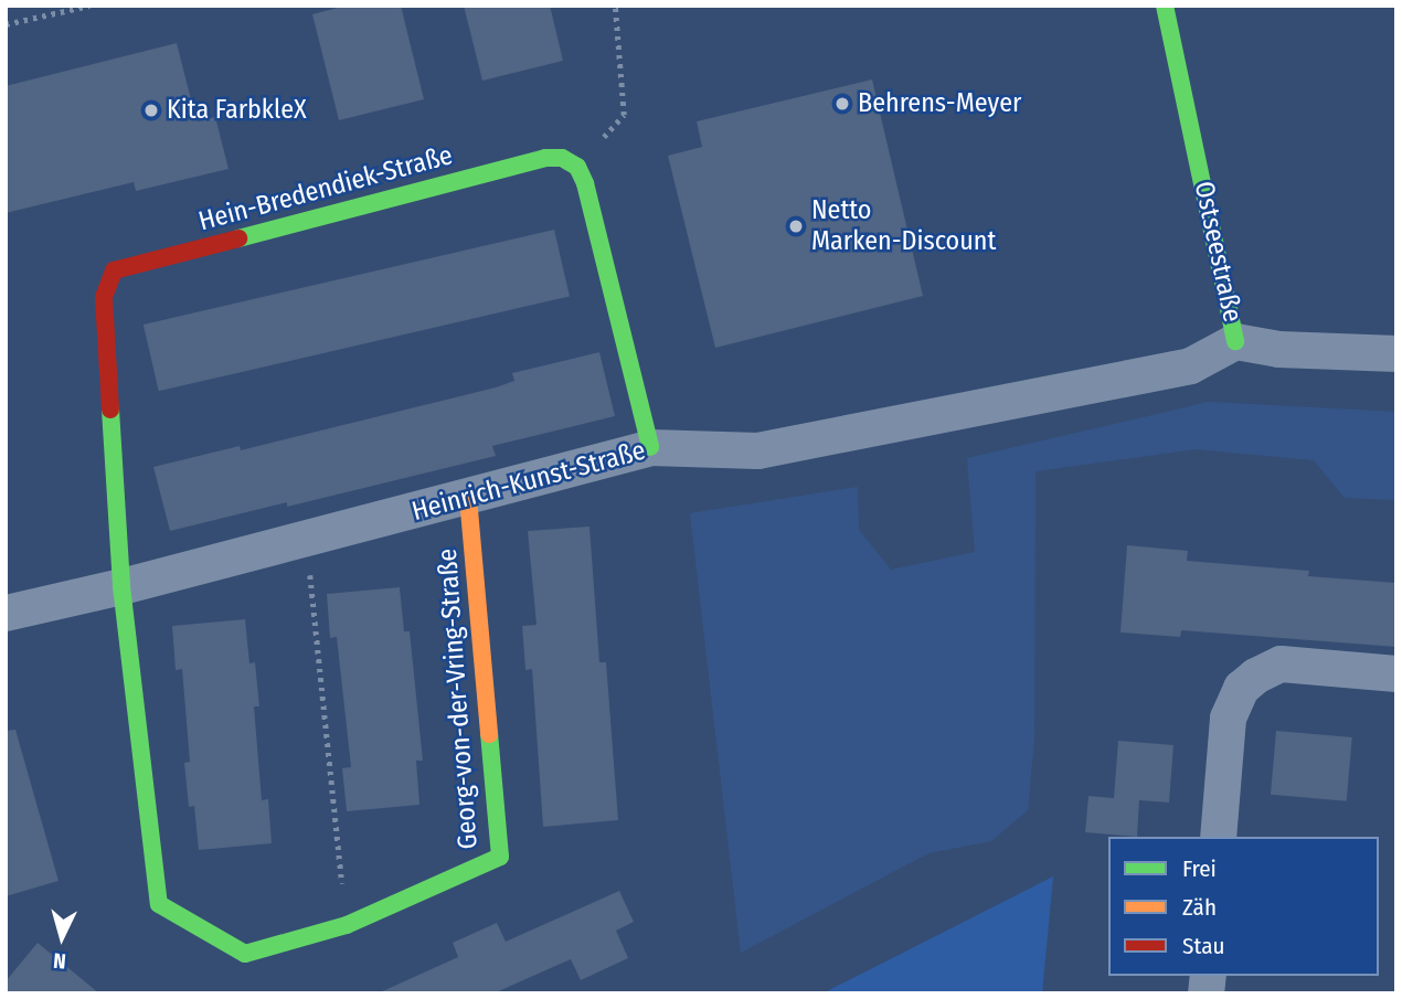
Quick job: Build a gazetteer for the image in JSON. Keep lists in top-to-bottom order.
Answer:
{
  "streets": {
    "street": [
      "Hein-Bredendiek-Straße",
      "Ostseestraße",
      "Heinrich-Kunst-Straße",
      "Georg-von-der-Vring-Straße"
    ]
  },
  "crossings": [
    ["Hein-Bredendiek-Straße", "Heinrich-Kunst-Straße"],
    ["Hein-Bredendiek-Straße", "Georg-von-der-Vring-Straße"],
    ["Ostseestraße", "Heinrich-Kunst-Straße"],
    ["Heinrich-Kunst-Straße", "Georg-von-der-Vring-Straße"]
  ],
  "places": ["Behrens-Meyer", "Kita FarbkleX", "Netto Marken-Discount"],
  "legend": ["Frei", "Zäh", "Stau"],
  "north": "bottom"
}
